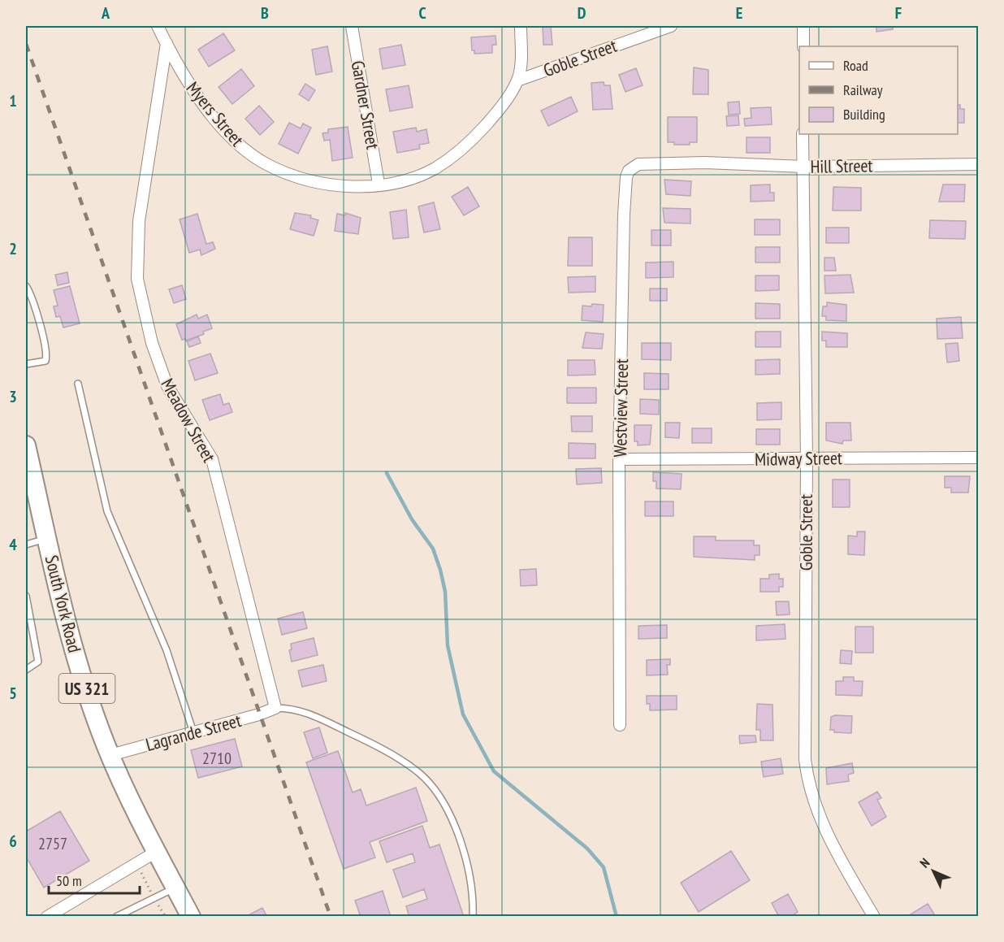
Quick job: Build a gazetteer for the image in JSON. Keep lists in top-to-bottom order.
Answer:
{
  "streets": {
    "main road": ["South York Road", "US 321"],
    "street": [
      "Goble Street",
      "Gardner Street",
      "Myers Street",
      "Hill Street",
      "Westview Street",
      "Meadow Street",
      "Midway Street",
      "Lagrande Street"
    ]
  },
  "crossings": [
    ["Goble Street", "Myers Street"],
    ["Goble Street", "Hill Street"],
    ["Goble Street", "Midway Street"],
    ["Gardner Street", "Myers Street"],
    ["Myers Street", "Meadow Street"],
    ["Hill Street", "Westview Street"],
    ["Westview Street", "Midway Street"],
    ["Meadow Street", "Lagrande Street"],
    ["South York Road", "Lagrande Street"]
  ],
  "house_numbers": ["2710", "2757"],
  "legend": ["Road", "Railway", "Building"],
  "scale_bar": "50 m",
  "north": "top left",
  "grid": {
    "columns": [
      "A",
      "B",
      "C",
      "D",
      "E",
      "F"
    ],
    "rows": [
      "1",
      "2",
      "3",
      "4",
      "5",
      "6"
    ]
  }
}
